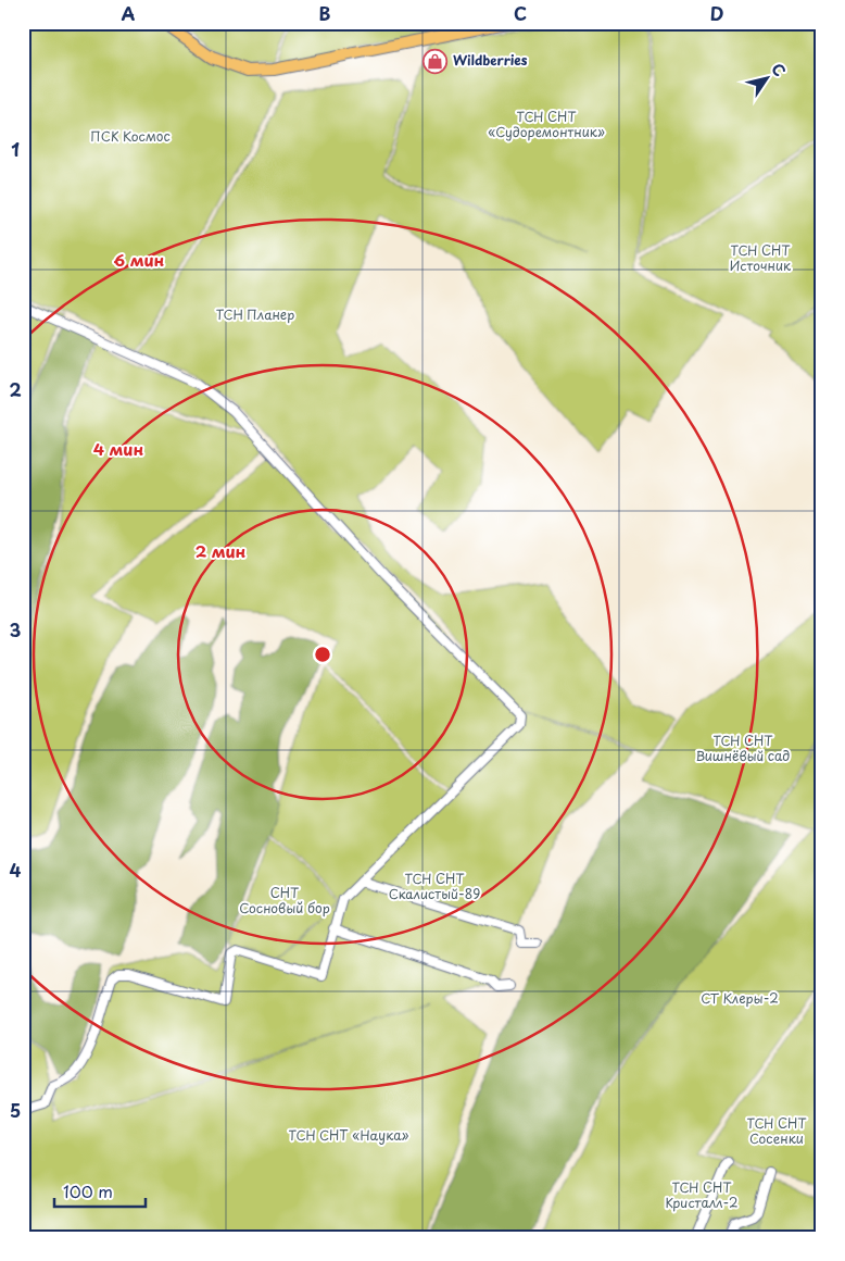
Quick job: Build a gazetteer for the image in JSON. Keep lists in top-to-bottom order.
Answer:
{
  "parks": [
    "ТСН СНТ «Судоремонтник»",
    "ПСК Космос",
    "ТСН СНТ Источник",
    "ТСН Планер",
    "ТСН СНТ Вишнёвый сад",
    "ТСН СНТ Скалистый-89",
    "СНТ Сосновый бор",
    "СТ Клеры-2",
    "ТСН СНТ Сосенки",
    "ТСН СНТ «Наука»",
    "ТСН СНТ Кристалл-2"
  ],
  "places": {
    "shop": ["Wildberries"]
  },
  "scale_bar": "100 m",
  "north": "top right",
  "grid": {
    "columns": [
      "A",
      "B",
      "C",
      "D"
    ],
    "rows": [
      "1",
      "2",
      "3",
      "4",
      "5"
    ]
  },
  "rings": ["6 мин", "4 мин", "2 мин"]
}
